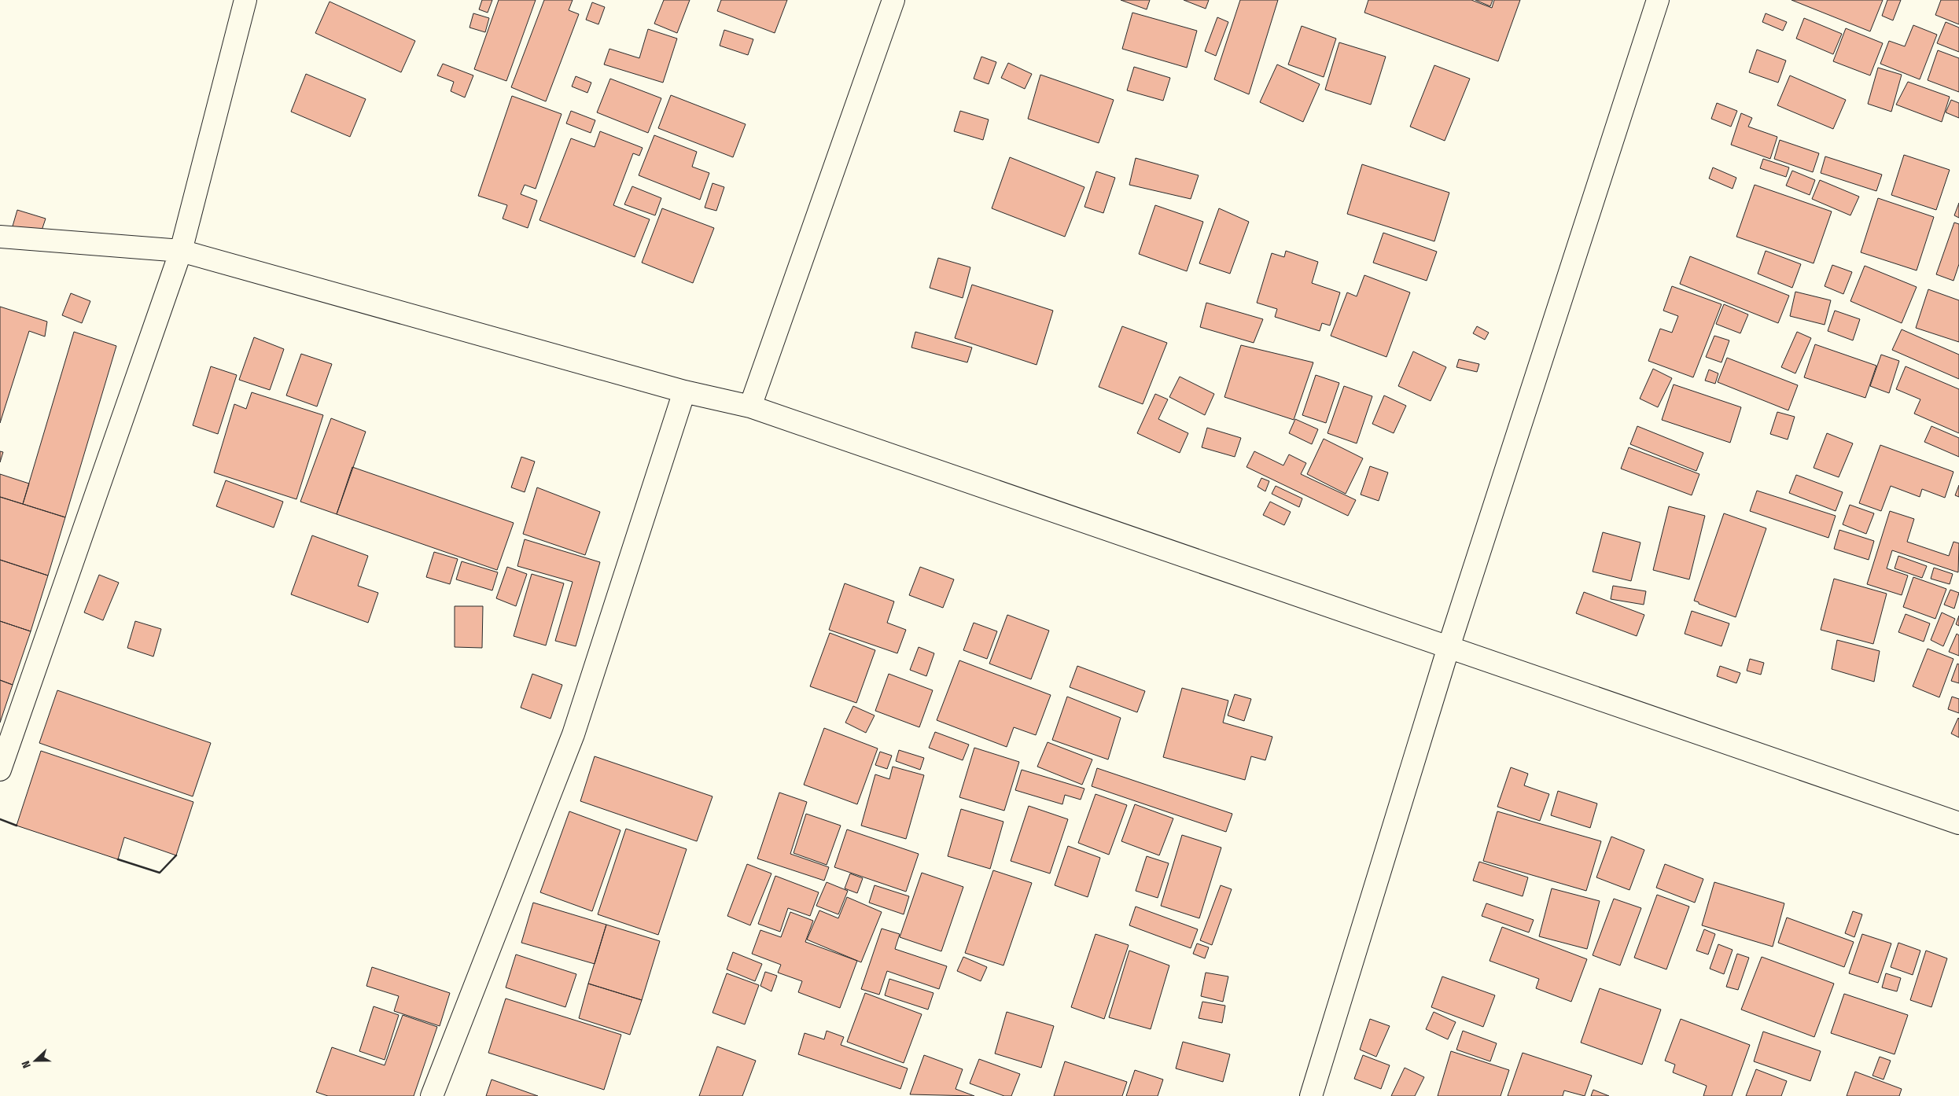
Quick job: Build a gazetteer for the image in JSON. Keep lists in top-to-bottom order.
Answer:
{
  "north": "left"
}
